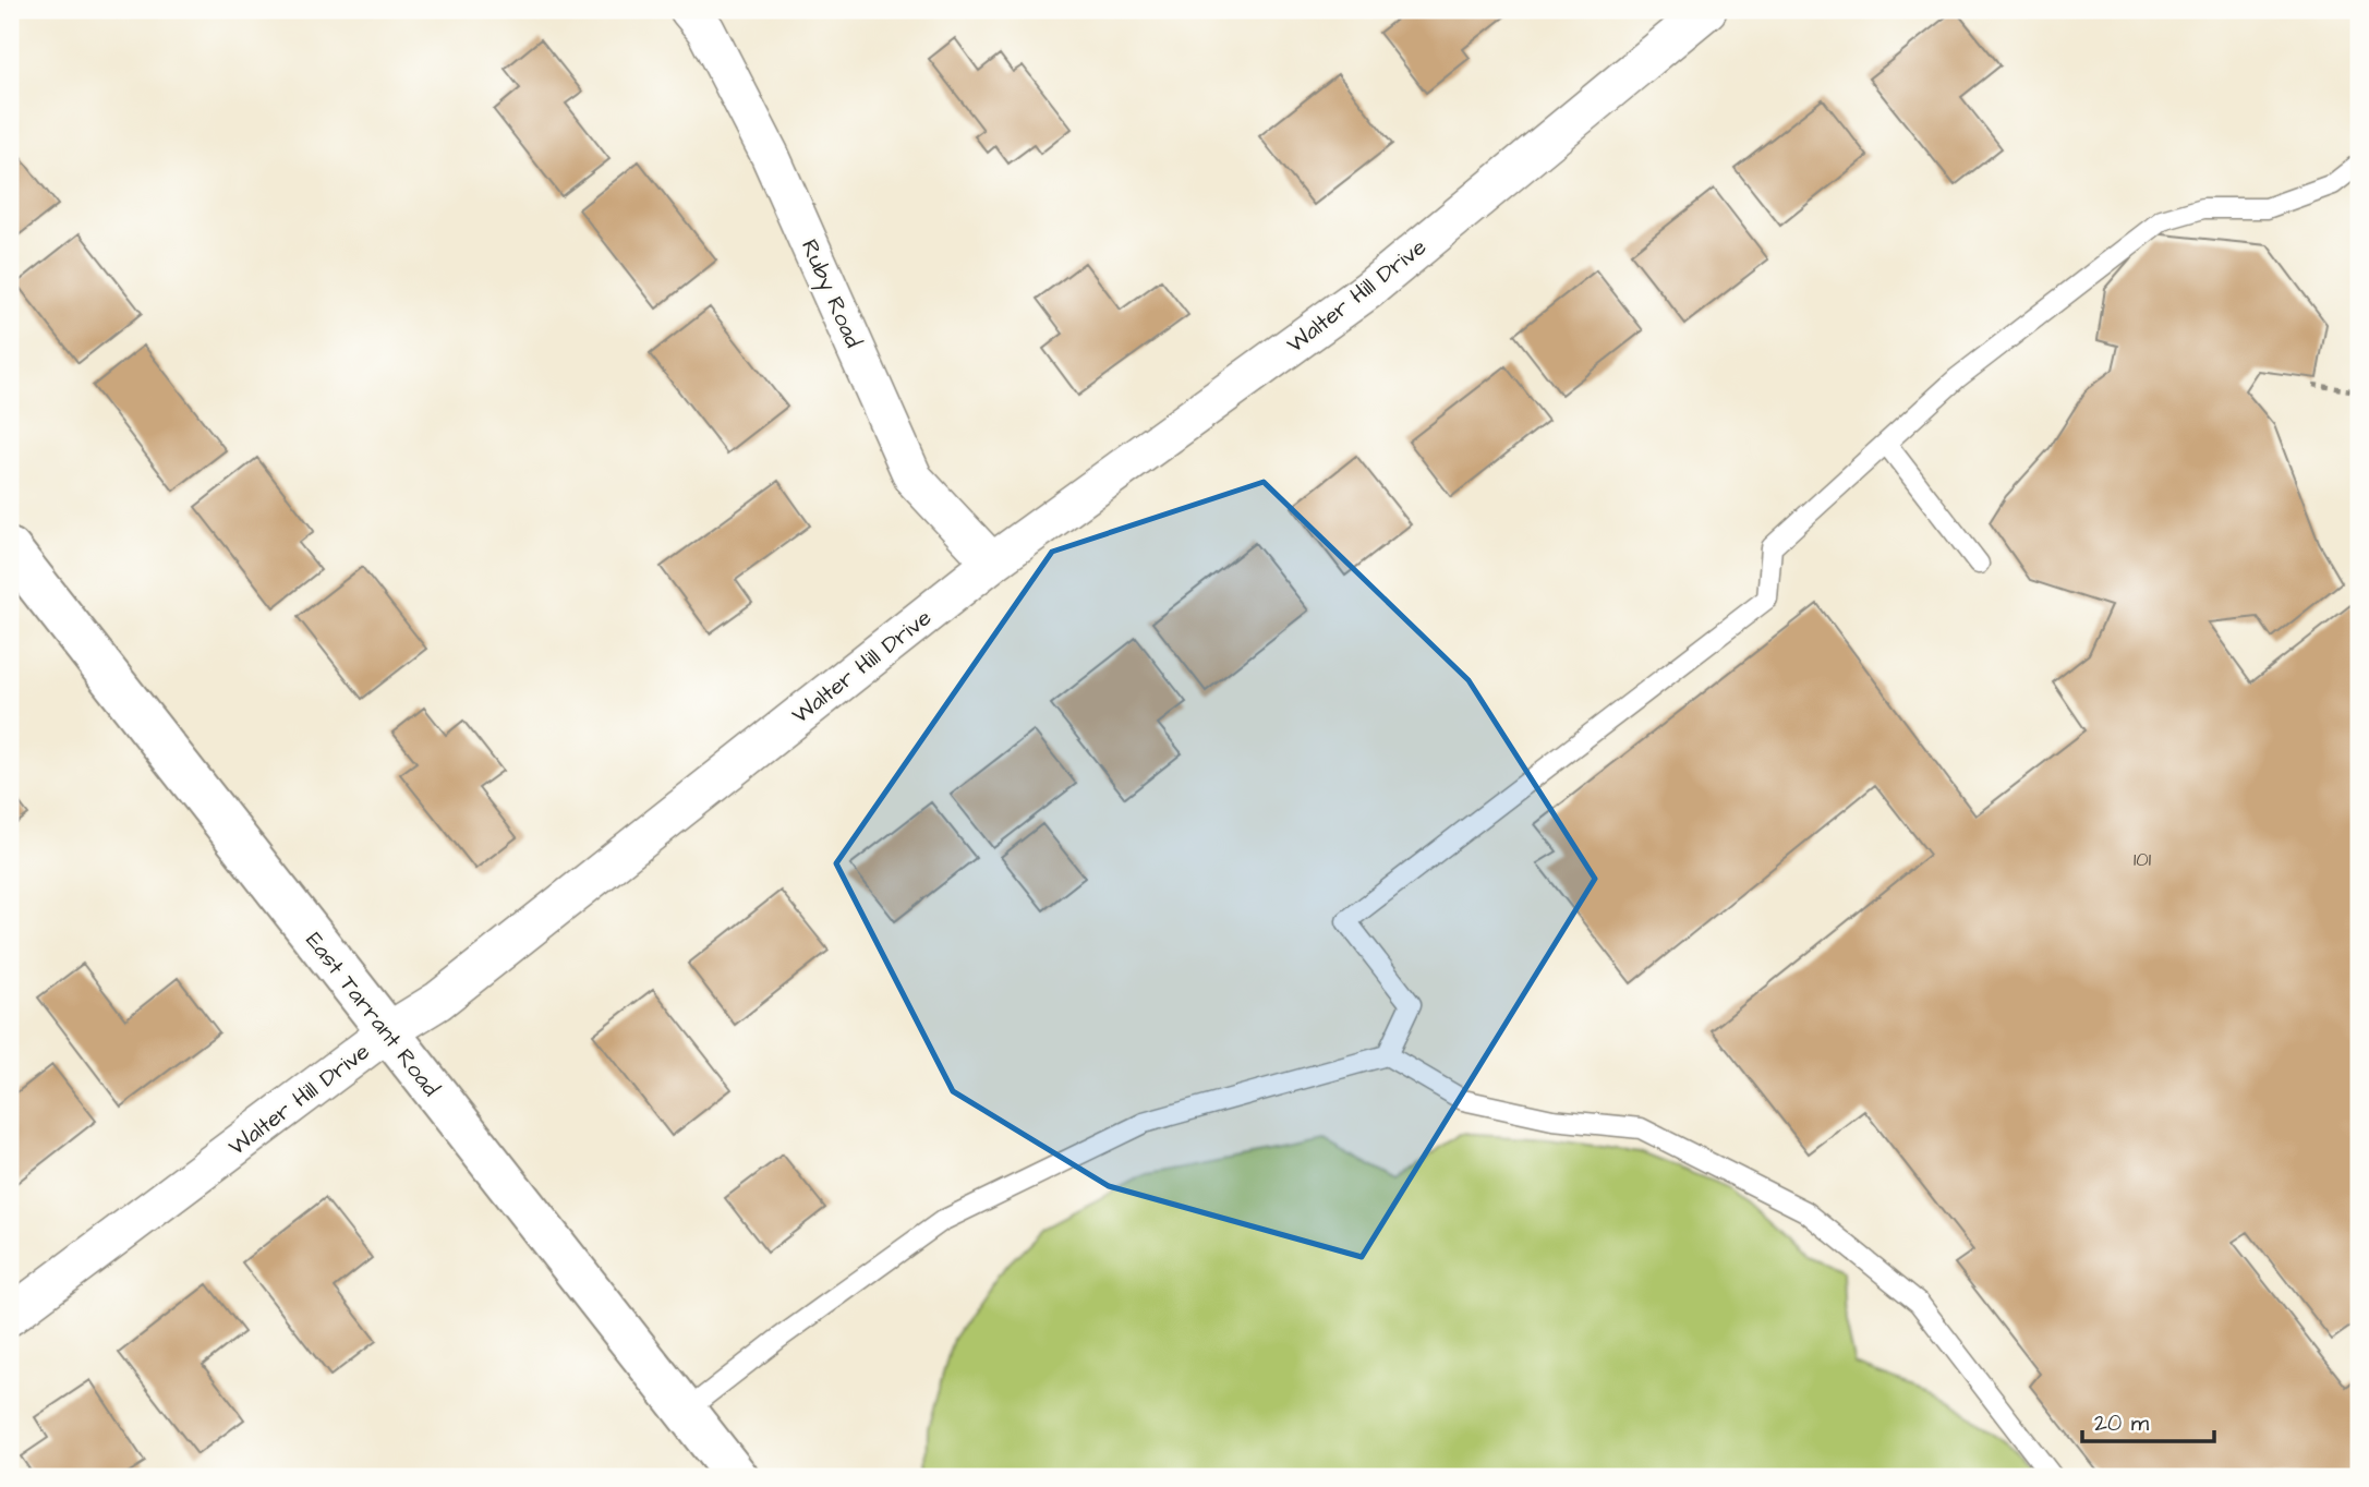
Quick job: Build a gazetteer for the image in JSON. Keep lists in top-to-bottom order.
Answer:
{
  "streets": {
    "street": ["Ruby Road", "Walter Hill Drive", "East Tarrant Road"]
  },
  "crossings": [
    ["Ruby Road", "Walter Hill Drive"],
    ["Walter Hill Drive", "East Tarrant Road"]
  ],
  "house_numbers": ["101"],
  "scale_bar": "20 m"
}
